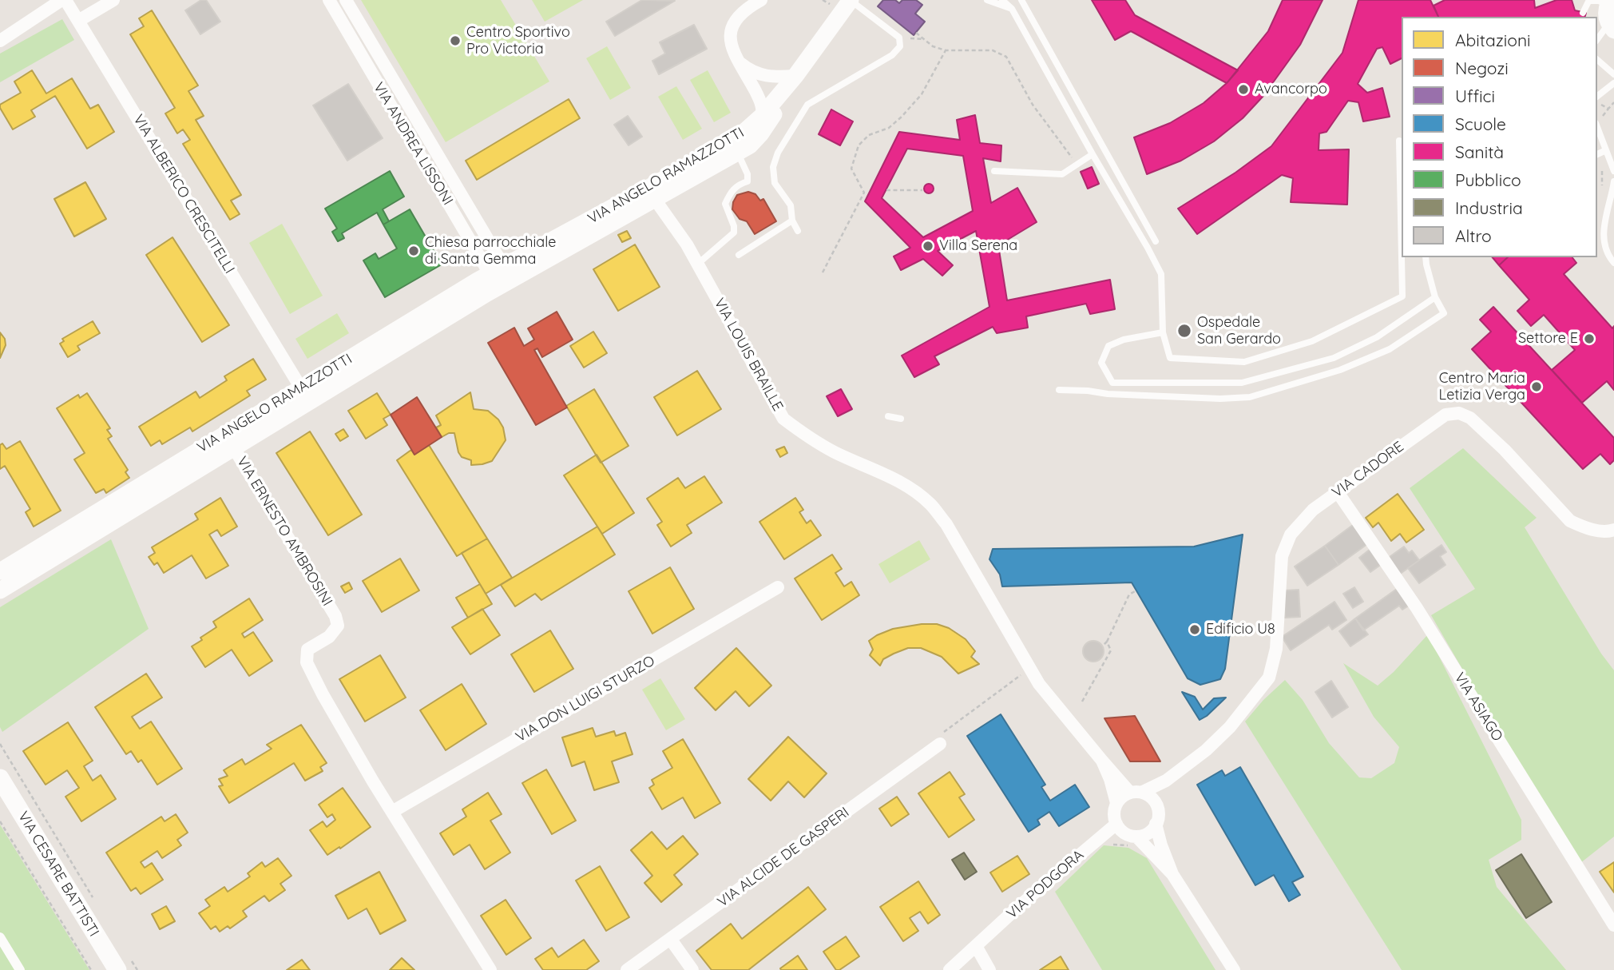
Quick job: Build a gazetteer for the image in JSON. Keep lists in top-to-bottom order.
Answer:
{
  "streets": {
    "main road": ["VIA CESARE BATTISTI"],
    "street": [
      "VIA ANDREA LISSONI",
      "VIA ANGELO RAMAZZOTTI",
      "VIA ALBERICO CRESCITELLI",
      "VIA LOUIS BRAILLE",
      "VIA CADORE",
      "VIA ERNESTO AMBROSINI",
      "VIA DON LUIGI STURZO",
      "VIA ASIAGO",
      "VIA ALCIDE DE GASPERI",
      "VIA PODGORA"
    ]
  },
  "crossings": [
    ["VIA ANDREA LISSONI", "VIA ANGELO RAMAZZOTTI"],
    ["VIA ANGELO RAMAZZOTTI", "VIA ALBERICO CRESCITELLI"],
    ["VIA ANGELO RAMAZZOTTI", "VIA LOUIS BRAILLE"],
    ["VIA ANGELO RAMAZZOTTI", "VIA ERNESTO AMBROSINI"],
    ["VIA LOUIS BRAILLE", "VIA CADORE"],
    ["VIA LOUIS BRAILLE", "VIA PODGORA"],
    ["VIA CADORE", "VIA ASIAGO"],
    ["VIA CADORE", "VIA PODGORA"],
    ["VIA ERNESTO AMBROSINI", "VIA DON LUIGI STURZO"]
  ],
  "places": [
    "Centro Sportivo Pro Victoria",
    "Avancorpo",
    "Villa Serena",
    "Chiesa parrocchiale di Santa Gemma",
    "Ospedale San Gerardo",
    "Settore E",
    "Centro Maria Letizia Verga",
    "Edificio U8"
  ],
  "legend": [
    "Abitazioni",
    "Negozi",
    "Uffici",
    "Scuole",
    "Sanità",
    "Pubblico",
    "Industria",
    "Altro"
  ]
}
